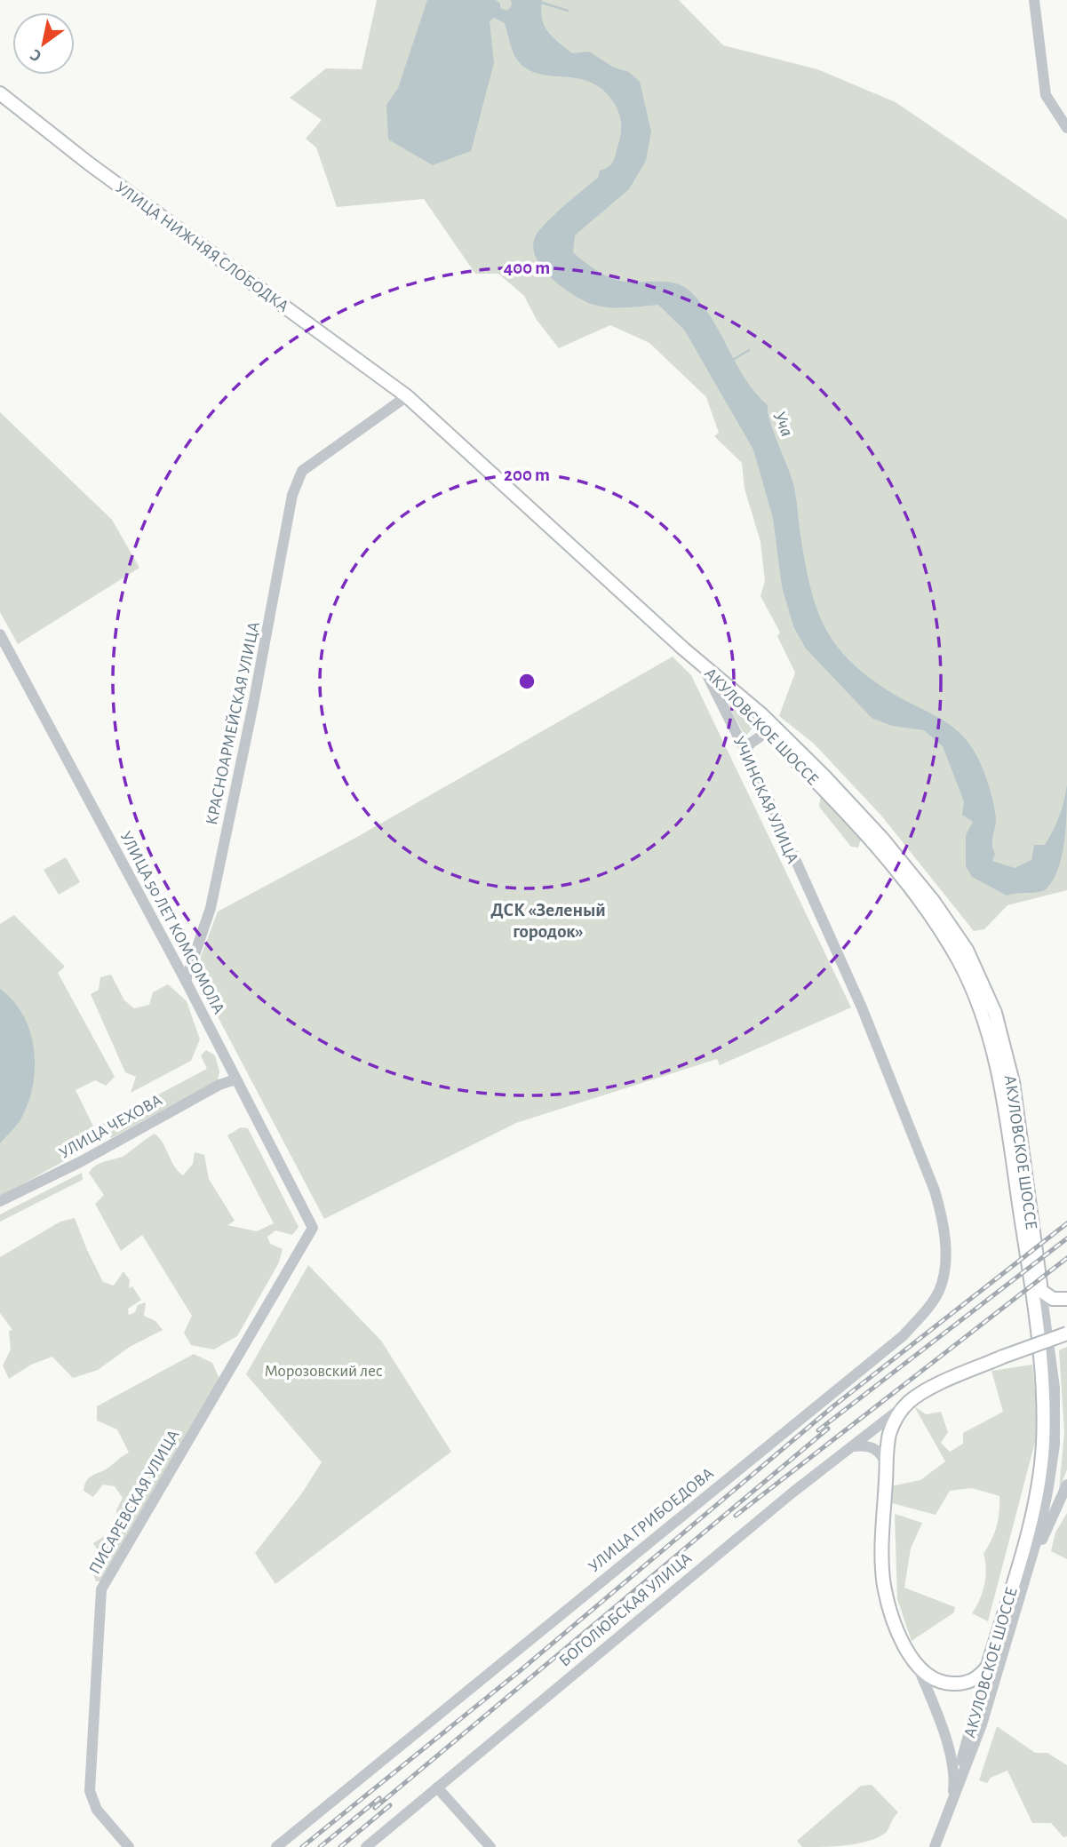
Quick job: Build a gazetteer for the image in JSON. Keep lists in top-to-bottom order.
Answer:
{
  "streets": {
    "main road": ["УЛИЦА НИЖНЯЯ СЛОБОДКА", "АКУЛОВСКОЕ ШОССЕ", "УЧИНСКАЯ УЛИЦА"],
    "street": [
      "КРАСНОАРМЕЙСКАЯ УЛИЦА",
      "УЛИЦА 50 ЛЕТ КОМСОМОЛА",
      "УЛИЦА ЧЕХОВА",
      "ПИСАРЕВСКАЯ УЛИЦА",
      "УЛИЦА ГРИБОЕДОВА",
      "БОГОЛЮБСКАЯ УЛИЦА"
    ]
  },
  "crossings": [
    ["УЛИЦА НИЖНЯЯ СЛОБОДКА", "КРАСНОАРМЕЙСКАЯ УЛИЦА"],
    ["УЛИЦА НИЖНЯЯ СЛОБОДКА", "УЧИНСКАЯ УЛИЦА"],
    ["КРАСНОАРМЕЙСКАЯ УЛИЦА", "УЧИНСКАЯ УЛИЦА"],
    ["КРАСНОАРМЕЙСКАЯ УЛИЦА", "УЛИЦА 50 ЛЕТ КОМСОМОЛА"],
    ["АКУЛОВСКОЕ ШОССЕ", "УЧИНСКАЯ УЛИЦА"],
    ["УЧИНСКАЯ УЛИЦА", "УЛИЦА ГРИБОЕДОВА"],
    ["УЛИЦА 50 ЛЕТ КОМСОМОЛА", "УЛИЦА ЧЕХОВА"],
    ["УЛИЦА 50 ЛЕТ КОМСОМОЛА", "ПИСАРЕВСКАЯ УЛИЦА"]
  ],
  "districts": ["ДСК «Зеленый городок»"],
  "water": ["Уча"],
  "parks": ["Морозовский лес"],
  "north": "bottom left",
  "rings": ["400 m", "200 m"]
}
